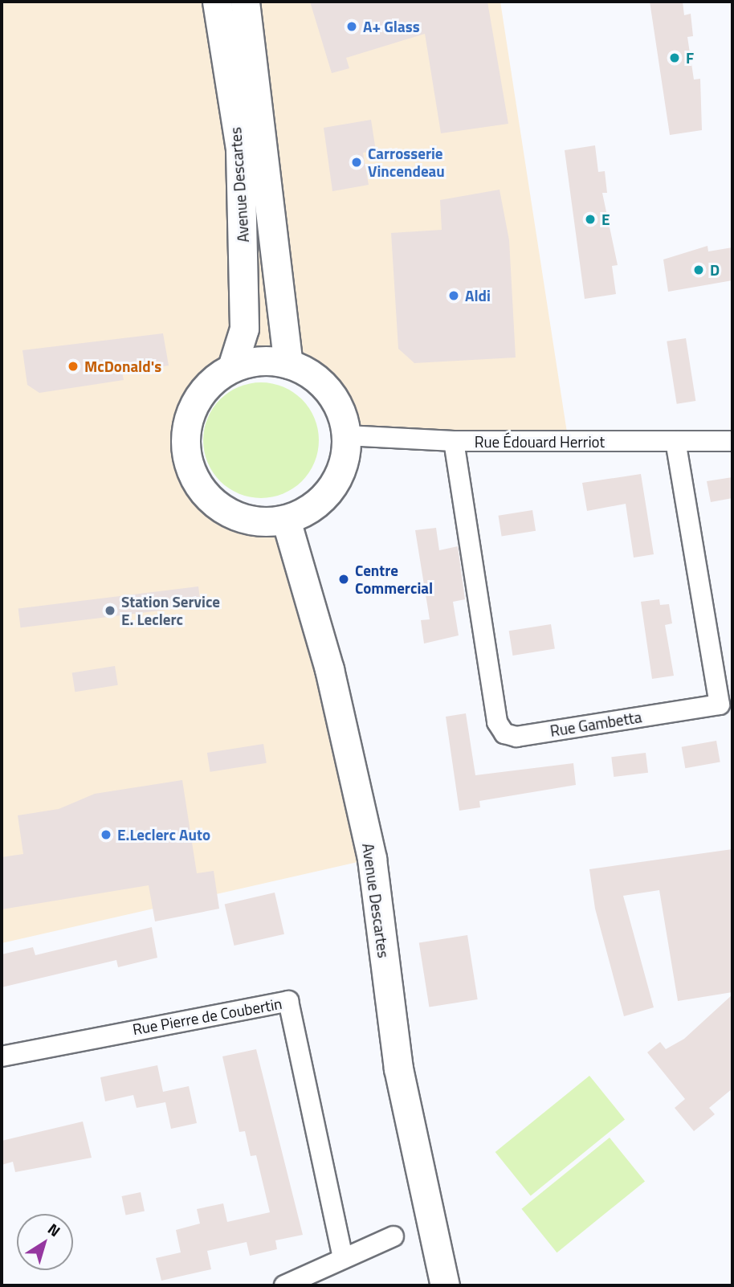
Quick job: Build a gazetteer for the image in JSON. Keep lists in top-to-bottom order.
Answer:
{
  "streets": {
    "main road": ["Avenue Descartes"],
    "street": ["Rue Édouard Herriot", "Rue Gambetta", "Rue Pierre de Coubertin"]
  },
  "crossings": [
    ["Avenue Descartes", "Rue Édouard Herriot"],
    ["Rue Édouard Herriot", "Rue Gambetta"]
  ],
  "places": [
    "A+ Glass",
    "F",
    "Carrosserie Vincendeau",
    "E",
    "D",
    "Aldi",
    "McDonald's",
    "Centre Commercial",
    "Station Service E. Leclerc",
    "E.Leclerc Auto"
  ],
  "north": "top right"
}
